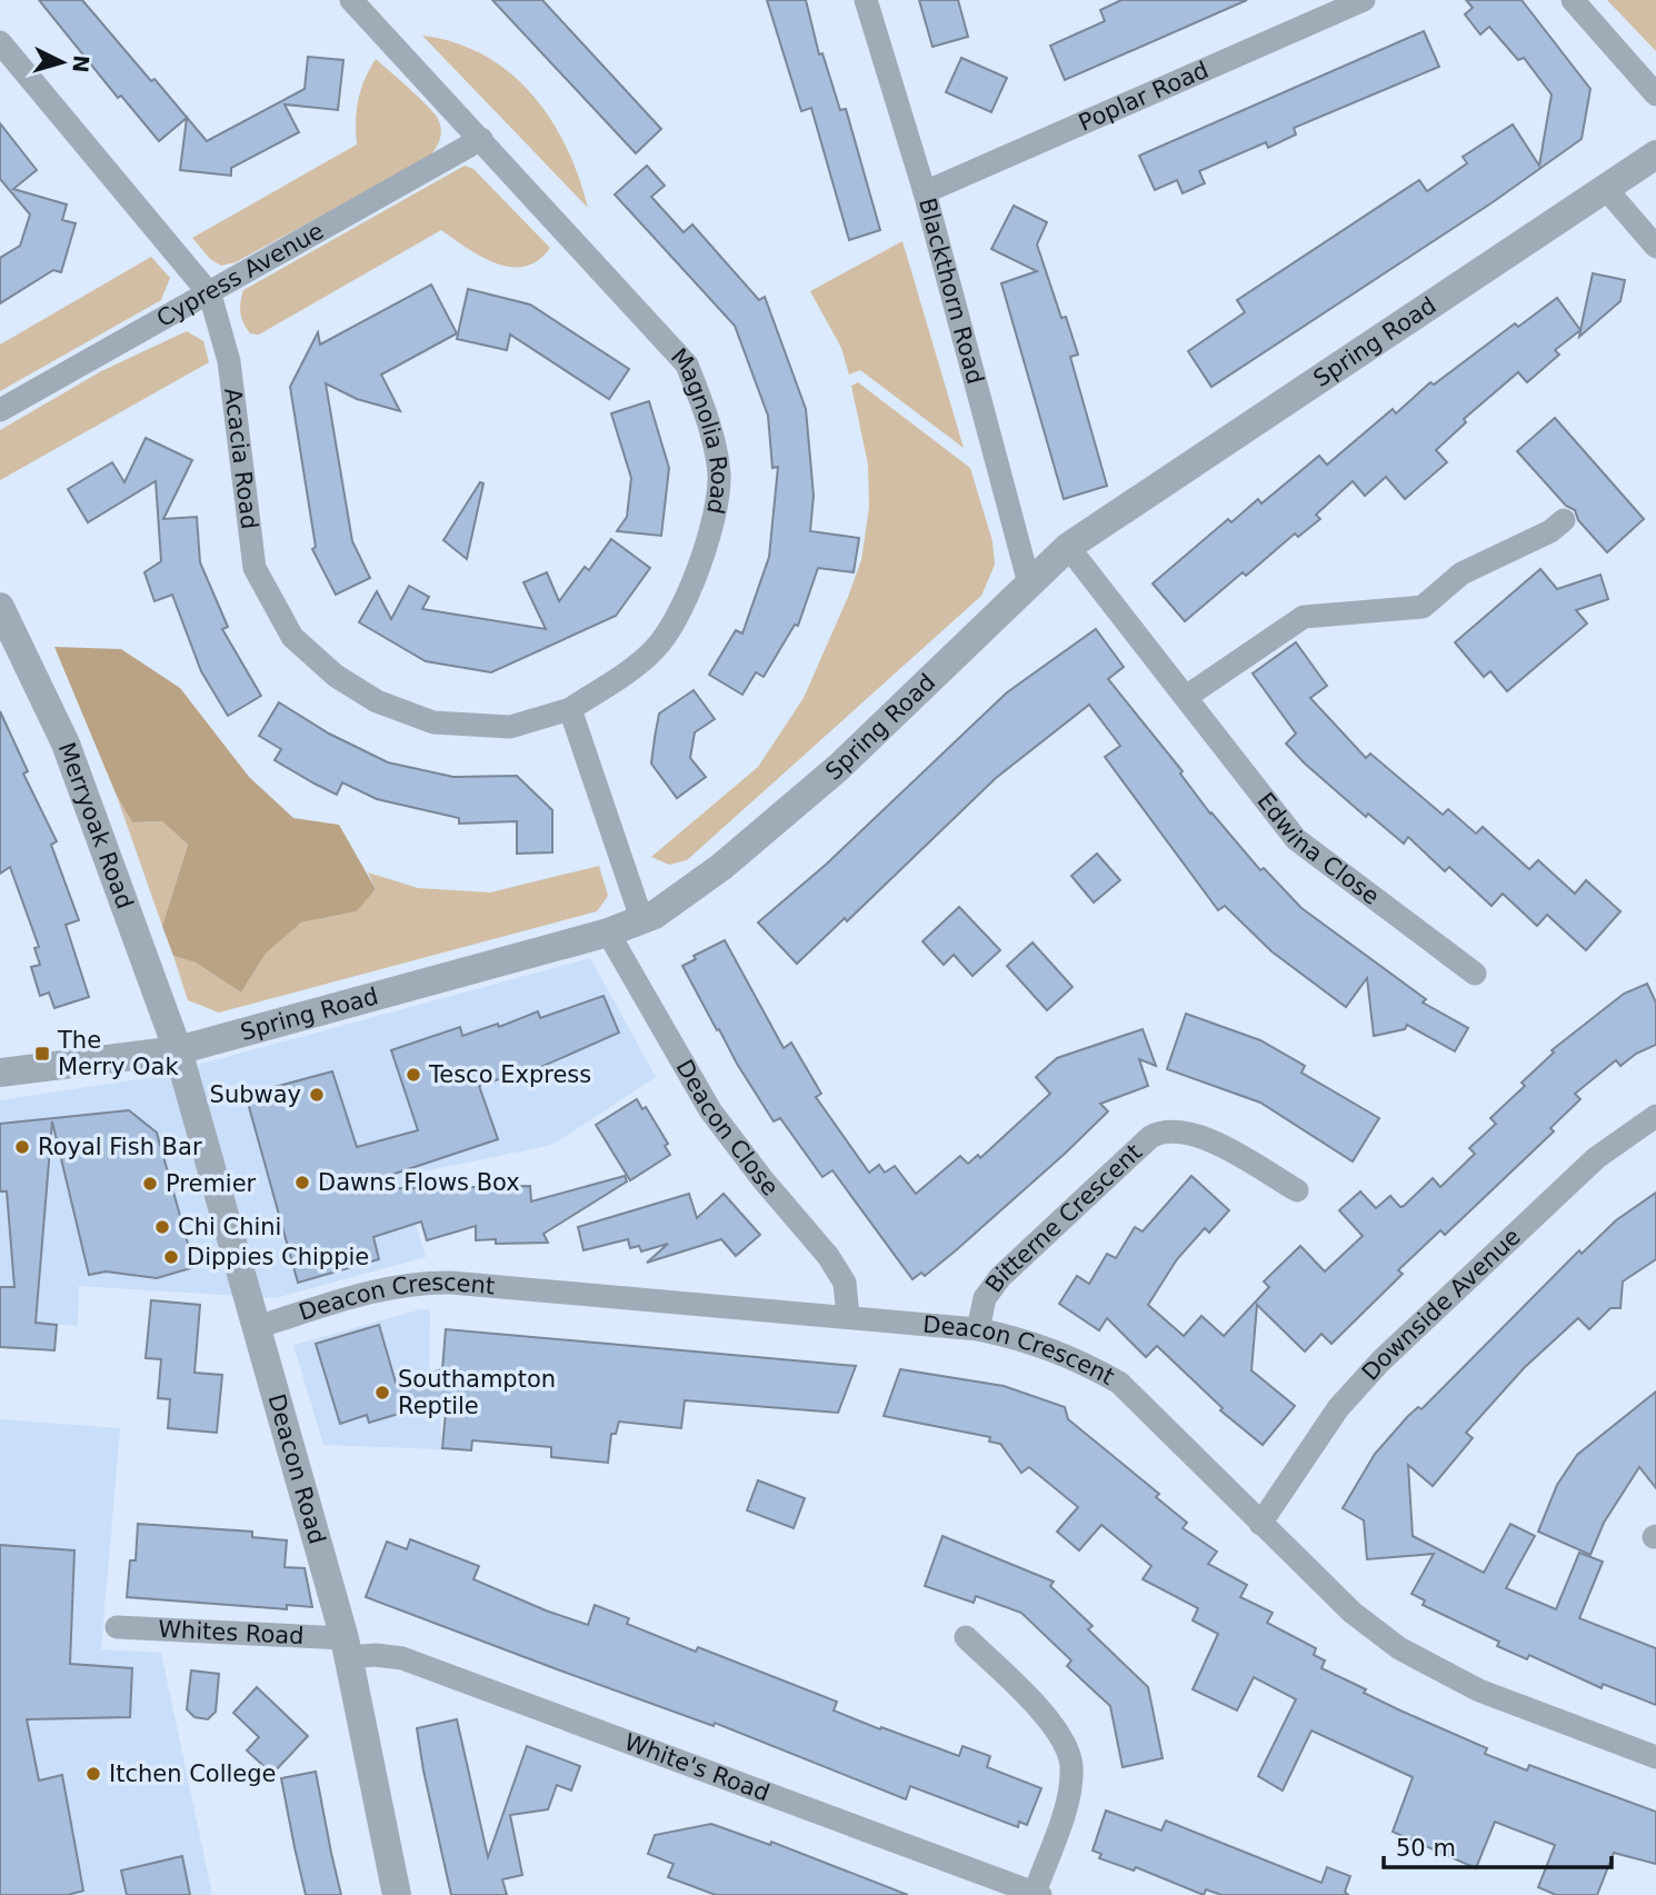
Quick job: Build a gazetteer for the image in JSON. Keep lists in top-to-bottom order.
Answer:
{
  "streets": {
    "street": [
      "Poplar Road",
      "Cypress Avenue",
      "Blackthorn Road",
      "Spring Road",
      "Magnolia Road",
      "Acacia Road",
      "Merryoak Road",
      "Edwina Close",
      "Deacon Close",
      "Bitterne Crescent",
      "Deacon Crescent",
      "Downside Avenue",
      "Deacon Road",
      "Whites Road",
      "White's Road"
    ]
  },
  "crossings": [
    ["Poplar Road", "Blackthorn Road"],
    ["Cypress Avenue", "Magnolia Road"],
    ["Cypress Avenue", "Acacia Road"],
    ["Blackthorn Road", "Spring Road"],
    ["Spring Road", "Merryoak Road"],
    ["Spring Road", "Edwina Close"],
    ["Spring Road", "Deacon Close"],
    ["Spring Road", "Deacon Road"],
    ["Magnolia Road", "Acacia Road"],
    ["Merryoak Road", "Deacon Road"],
    ["Deacon Close", "Deacon Crescent"],
    ["Bitterne Crescent", "Deacon Crescent"],
    ["Deacon Crescent", "Downside Avenue"],
    ["Deacon Crescent", "Deacon Road"],
    ["Deacon Road", "Whites Road"],
    ["Deacon Road", "White's Road"],
    ["Whites Road", "White's Road"]
  ],
  "places": {
    "transit": ["The Merry Oak"],
    "other": [
      "Tesco Express",
      "Subway",
      "Royal Fish Bar",
      "Dawns Flows Box",
      "Premier",
      "Chi Chini",
      "Dippies Chippie",
      "Southampton Reptile",
      "Itchen College"
    ]
  },
  "scale_bar": "50 m",
  "north": "right"
}
